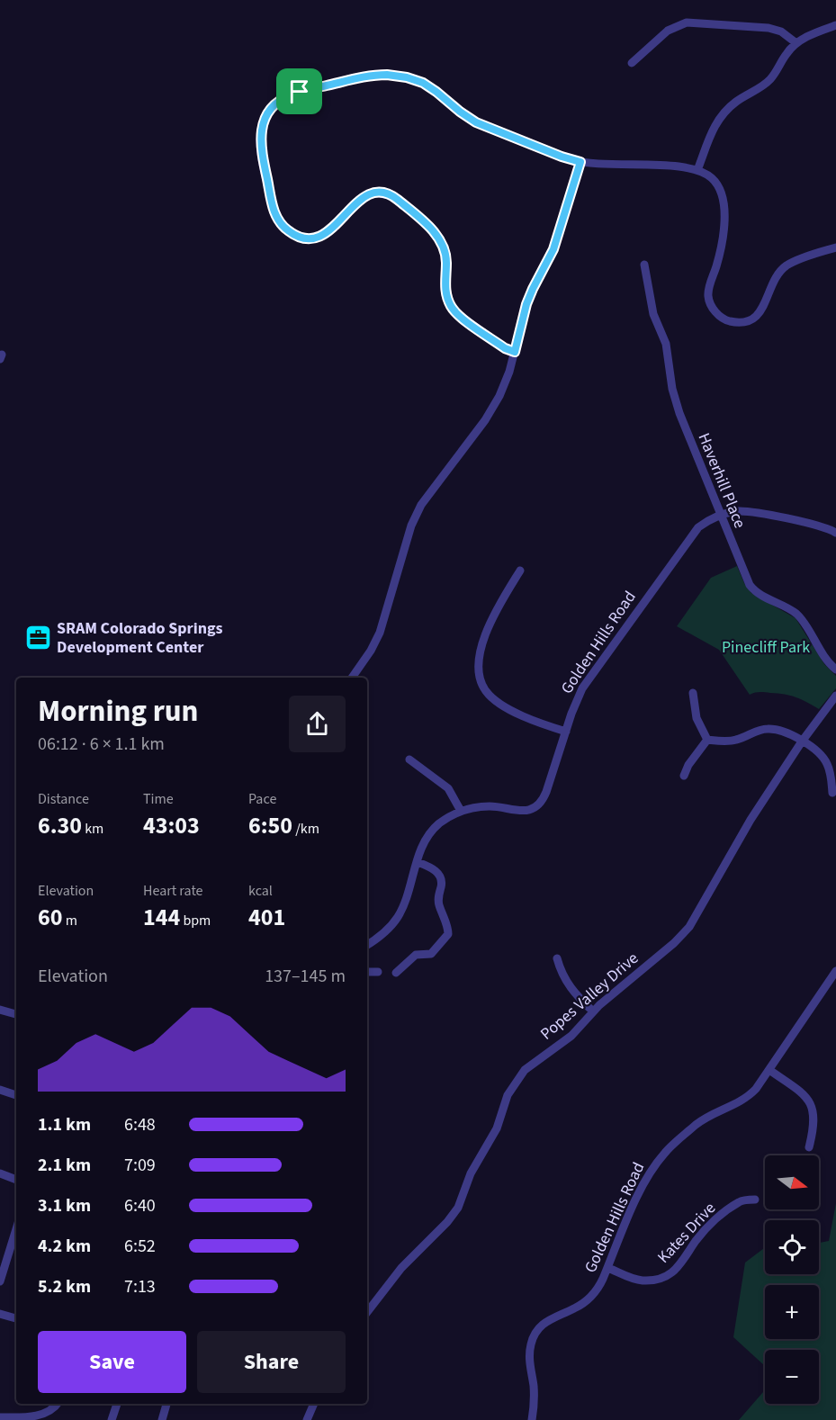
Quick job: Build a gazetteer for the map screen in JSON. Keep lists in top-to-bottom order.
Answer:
{
  "streets": {
    "street": [
      "Haverhill Place",
      "Golden Hills Road",
      "Popes Valley Drive",
      "Kates Drive"
    ]
  },
  "crossings": [
    ["Haverhill Place", "Golden Hills Road"],
    ["Golden Hills Road", "Kates Drive"]
  ],
  "parks": ["Pinecliff Park"],
  "places": {
    "office": ["SRAM Colorado Springs Development Center"]
  },
  "north": "right",
  "page": {
    "heading": ["Morning run", "06:12 · 6 × 1.1 km"],
    "stats": [
      ["Distance", "6.30 km"],
      ["Time", "43:03"],
      ["Pace", "6:50 /km"],
      ["Elevation", "60 m"],
      ["Heart rate", "144 bpm"],
      ["kcal", "401"]
    ],
    "chart": ["Elevation", "137–145 m"],
    "list": [
      {
        "name": "1.1 km",
        "note": "6:48"
      },
      {
        "name": "2.1 km",
        "note": "7:09"
      },
      {
        "name": "3.1 km",
        "note": "6:40"
      },
      {
        "name": "4.2 km",
        "note": "6:52"
      },
      {
        "name": "5.2 km",
        "note": "7:13"
      }
    ],
    "map_buttons": ["+", "−"],
    "buttons": ["Save", "Share"]
  }
}
